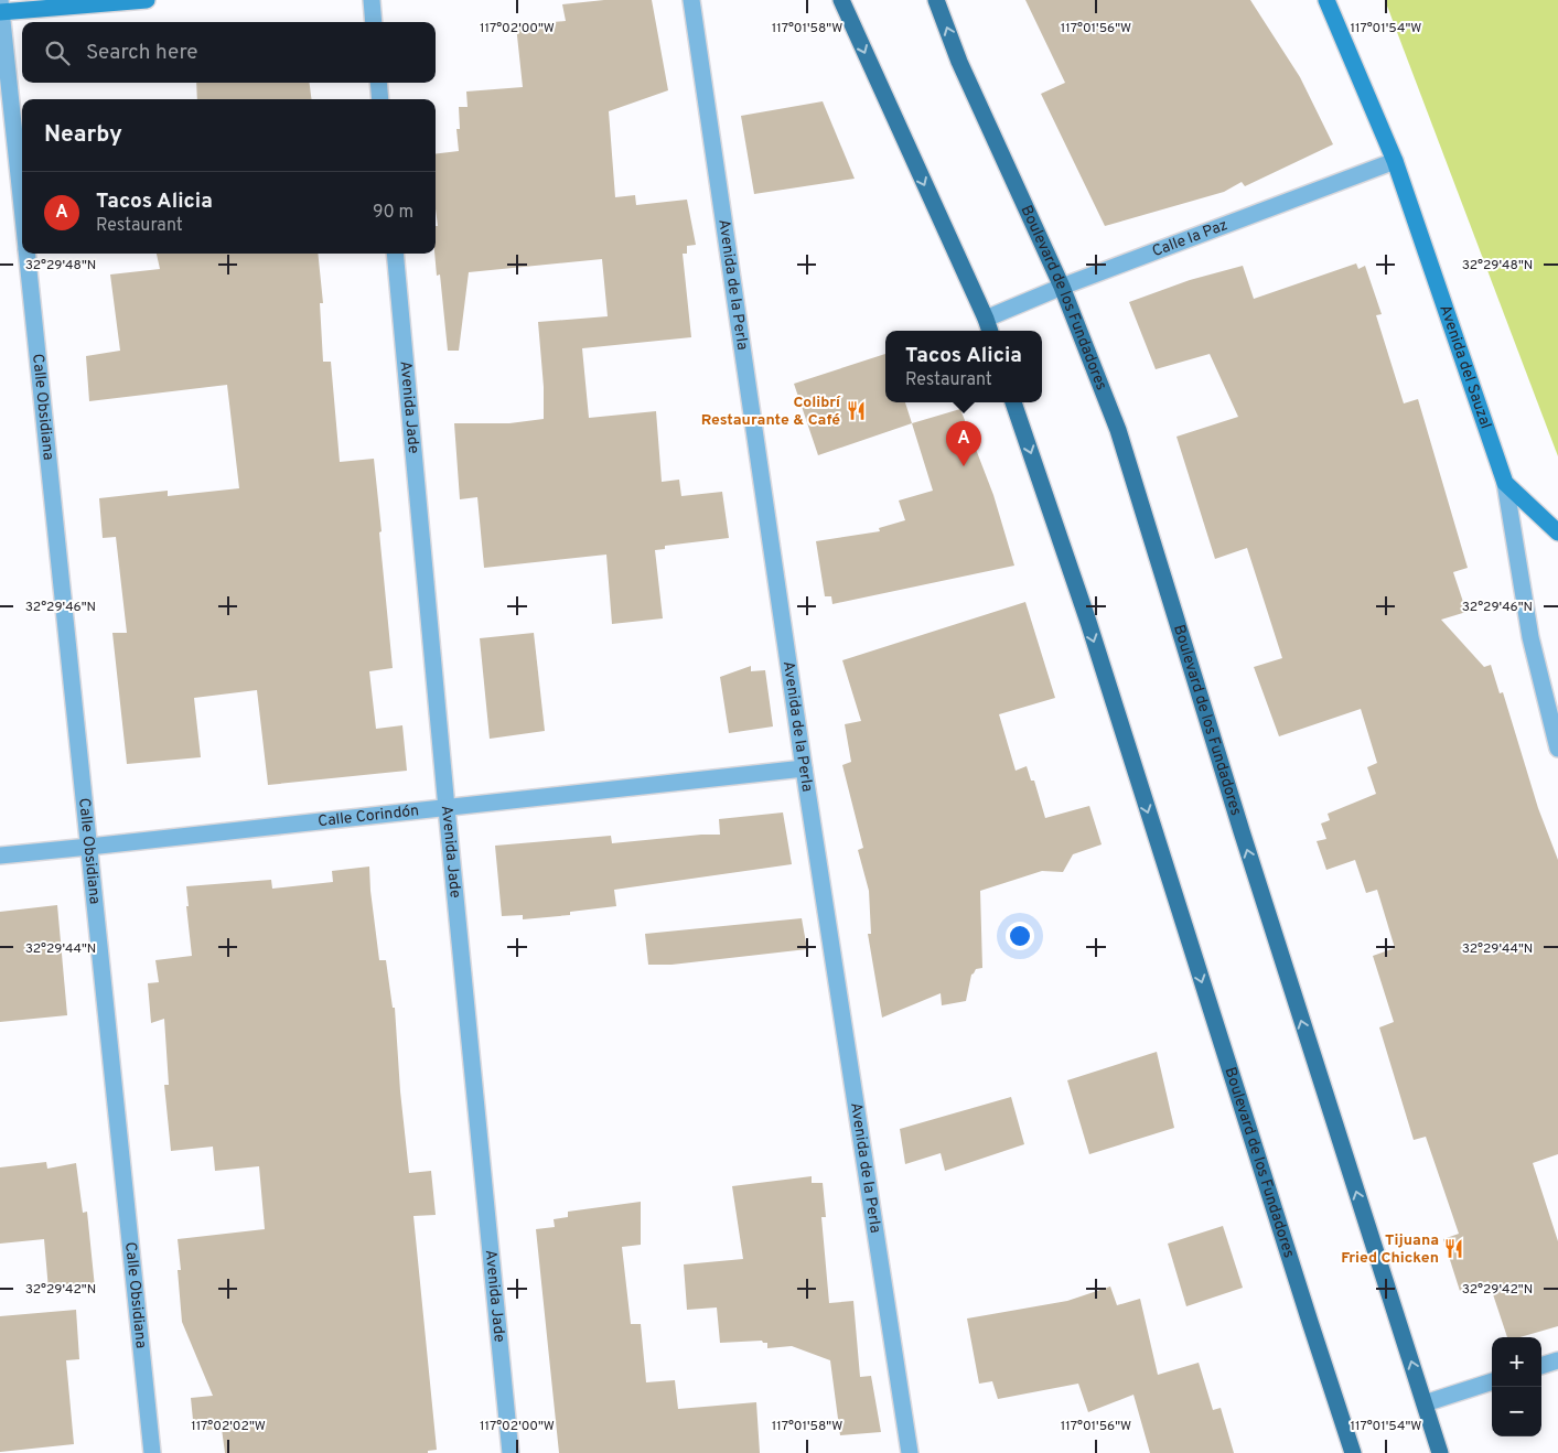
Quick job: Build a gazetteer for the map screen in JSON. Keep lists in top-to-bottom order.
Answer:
{
  "streets": {
    "main road": ["Boulevard de los Fundadores"],
    "street": [
      "Calle la Paz",
      "Avenida de la Perla",
      "Avenida del Sauzal",
      "Calle Obsidiana",
      "Avenida Jade",
      "Calle Corindón"
    ]
  },
  "crossings": [
    ["Calle la Paz", "Boulevard de los Fundadores"],
    ["Calle la Paz", "Avenida del Sauzal"],
    ["Avenida de la Perla", "Calle Corindón"],
    ["Calle Obsidiana", "Calle Corindón"],
    ["Avenida Jade", "Calle Corindón"]
  ],
  "places": {
    "restaurant": ["Colibrí Restaurante & Café", "Tijuana Fried Chicken"]
  },
  "page": {
    "search": "Search here",
    "heading": "Nearby",
    "list": [
      {
        "mark": "A",
        "name": "Tacos Alicia",
        "note": "Restaurant",
        "value": "90 m"
      }
    ],
    "popup": ["Tacos Alicia", "Restaurant"],
    "pins": "A",
    "map_buttons": ["+", "−"]
  },
  "coordinates": [
    "117°02'00\"W",
    "117°01'58\"W",
    "117°01'56\"W",
    "117°01'54\"W",
    "32°29'48\"N",
    "32°29'46\"N",
    "32°29'44\"N",
    "32°29'42\"N",
    "117°02'02\"W"
  ]
}
